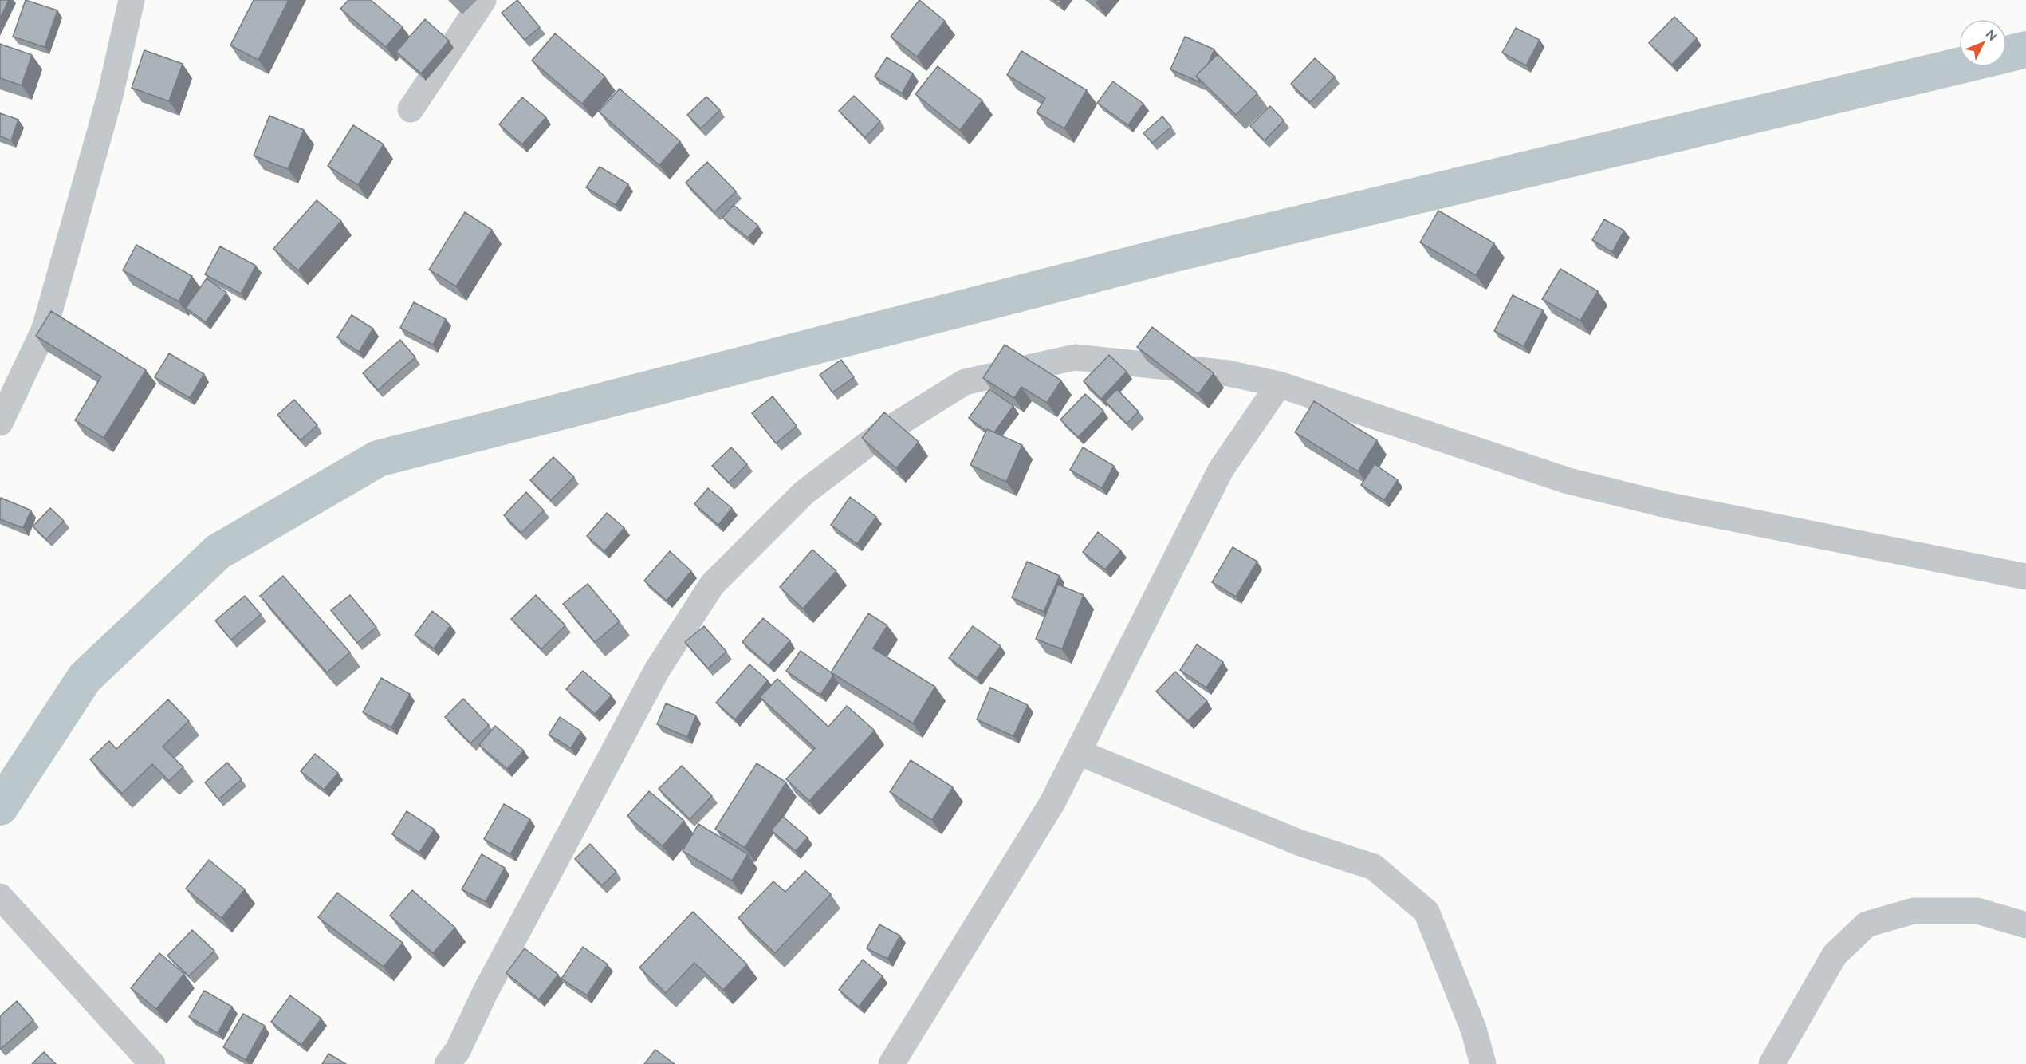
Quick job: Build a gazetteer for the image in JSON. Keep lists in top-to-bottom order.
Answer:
{
  "north": "top right"
}
